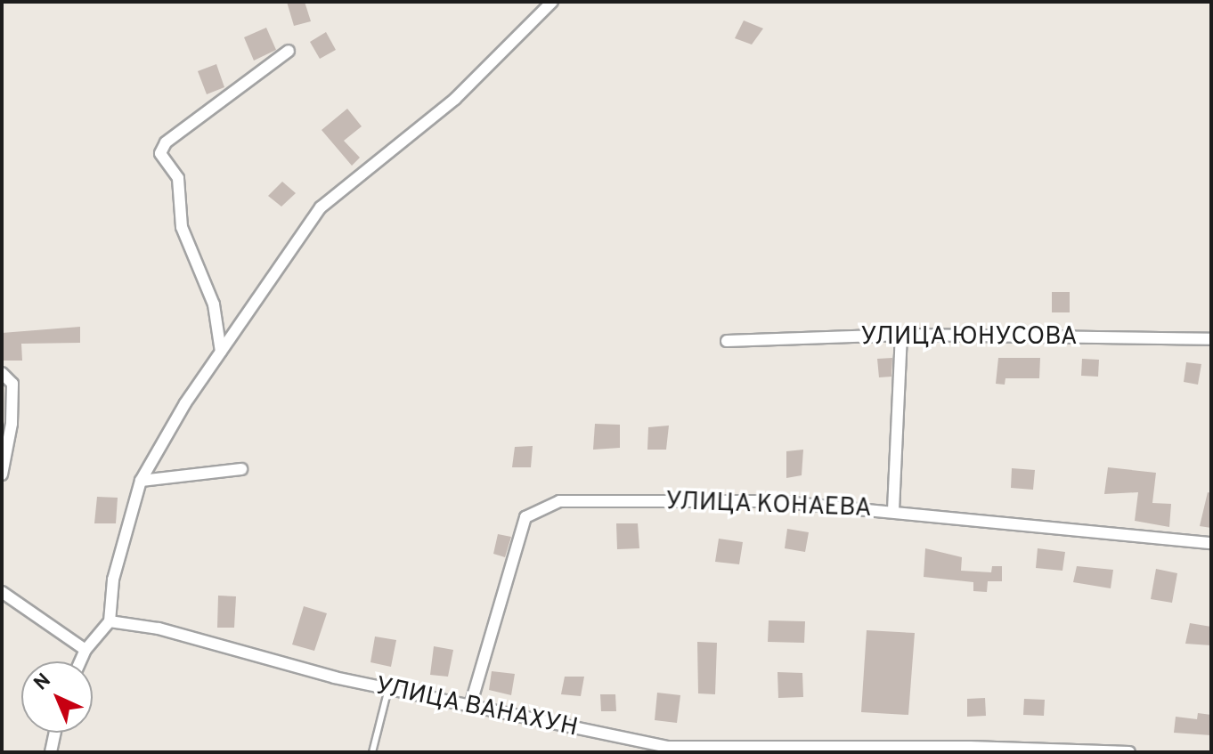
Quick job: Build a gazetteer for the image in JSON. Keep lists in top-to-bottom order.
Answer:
{
  "streets": {
    "street": ["УЛИЦА ЮНУСОВА", "УЛИЦА КОНАЕВА", "УЛИЦА ВАНАХУН"]
  },
  "crossings": [
    ["УЛИЦА КОНАЕВА", "УЛИЦА ВАНАХУН"]
  ],
  "north": "top left"
}
